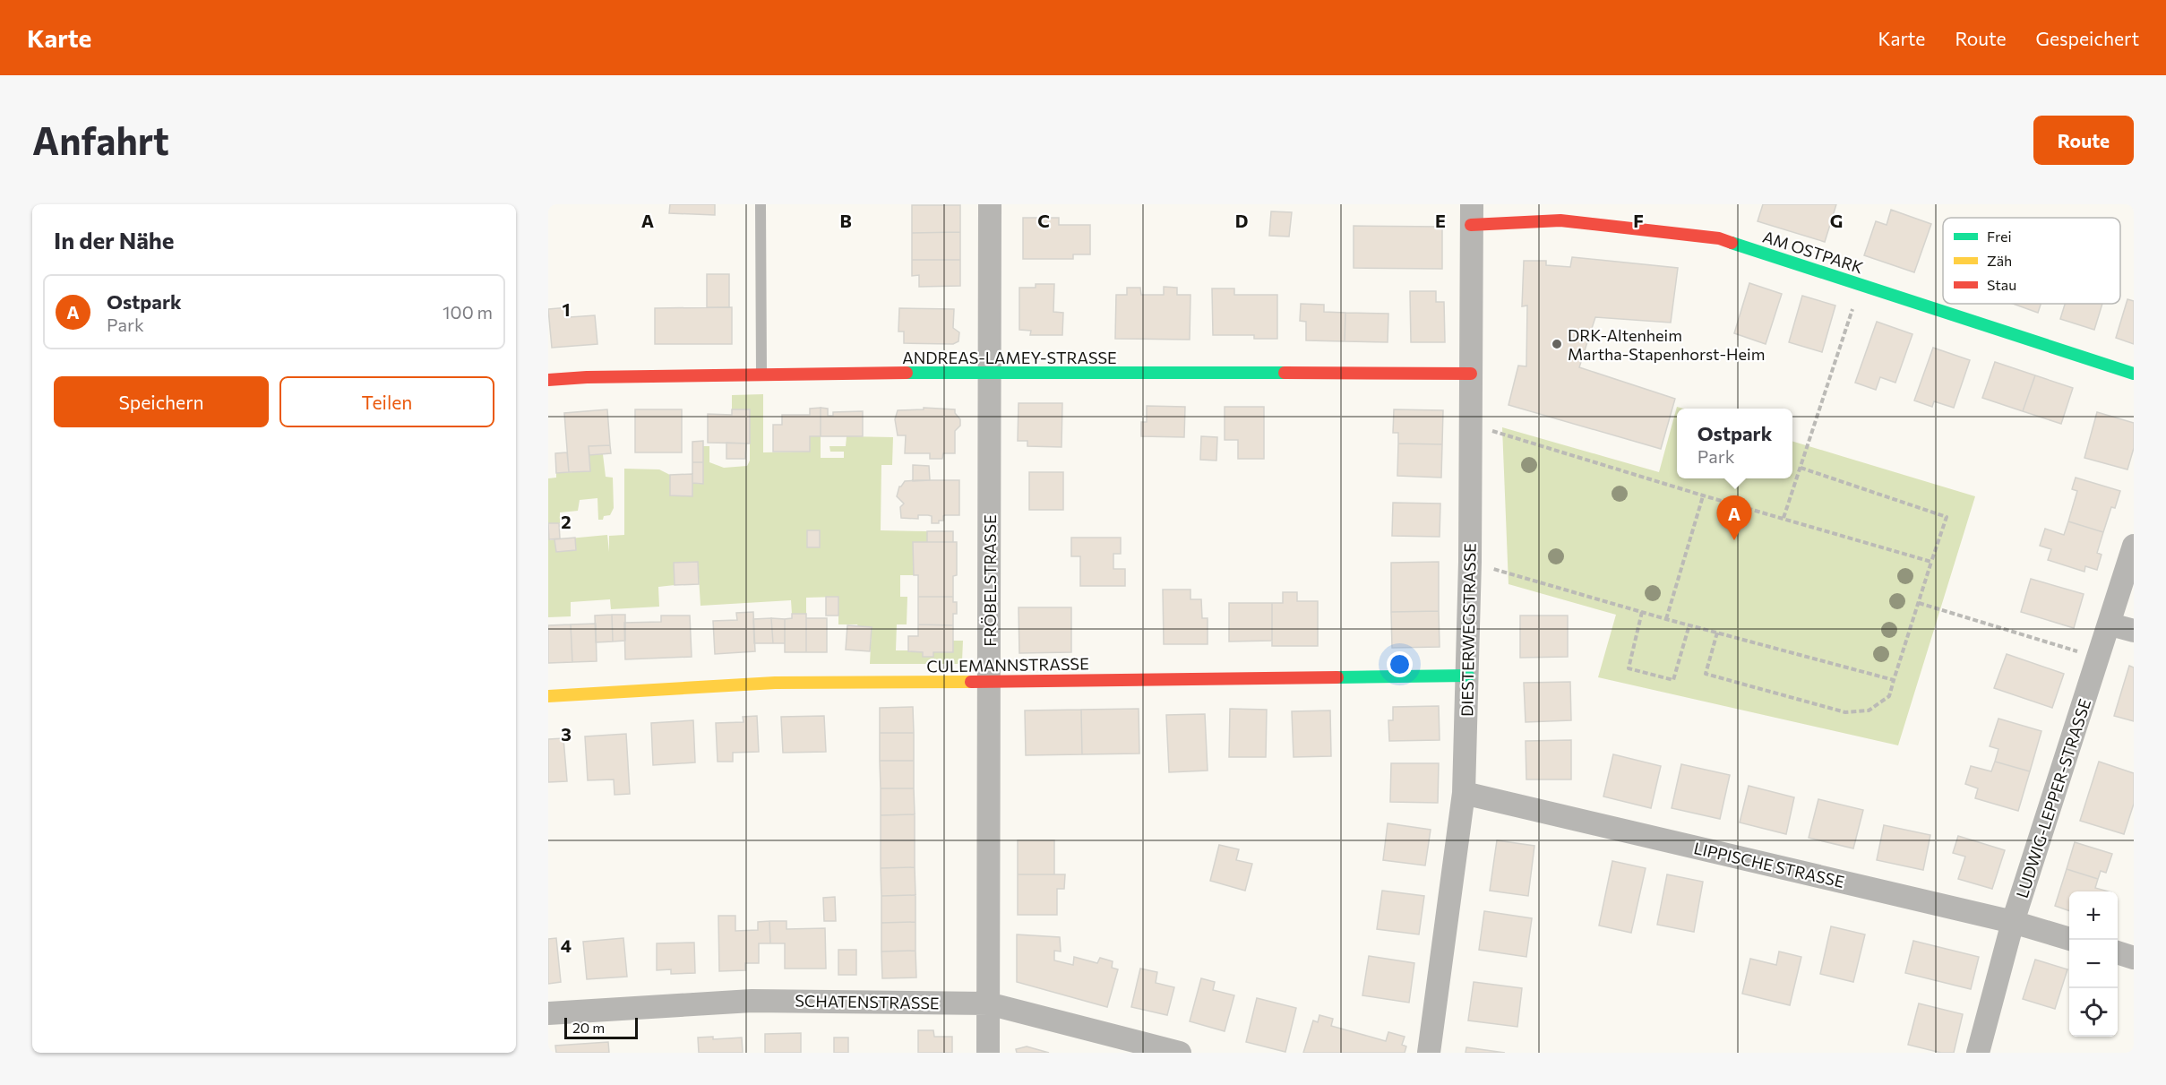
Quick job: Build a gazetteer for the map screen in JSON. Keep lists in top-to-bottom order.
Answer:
{
  "streets": {
    "street": [
      "AM OSTPARK",
      "ANDREAS-LAMEY-STRASSE",
      "FRÖBELSTRASSE",
      "DIESTERWEGSTRASSE",
      "CULEMANNSTRASSE",
      "LUDWIG-LEPPER-STRASSE",
      "LIPPISCHE STRASSE",
      "SCHATENSTRASSE"
    ]
  },
  "crossings": [
    ["AM OSTPARK", "DIESTERWEGSTRASSE"],
    ["ANDREAS-LAMEY-STRASSE", "FRÖBELSTRASSE"],
    ["ANDREAS-LAMEY-STRASSE", "DIESTERWEGSTRASSE"],
    ["FRÖBELSTRASSE", "CULEMANNSTRASSE"],
    ["FRÖBELSTRASSE", "SCHATENSTRASSE"],
    ["DIESTERWEGSTRASSE", "CULEMANNSTRASSE"],
    ["DIESTERWEGSTRASSE", "LIPPISCHE STRASSE"],
    ["LUDWIG-LEPPER-STRASSE", "LIPPISCHE STRASSE"]
  ],
  "places": ["DRK-Altenheim Martha-Stapenhorst-Heim"],
  "legend": ["Frei", "Zäh", "Stau"],
  "scale_bar": "20 m",
  "page": {
    "header": "Karte",
    "nav": ["Karte", "Route", "Gespeichert"],
    "buttons": [
      "Route",
      ["Speichern", "Teilen"]
    ],
    "title": "Anfahrt",
    "heading": "In der Nähe",
    "list": [
      {
        "mark": "A",
        "name": "Ostpark",
        "note": "Park",
        "value": "100 m"
      }
    ],
    "popup": ["Ostpark", "Park"],
    "pins": "A",
    "map_buttons": ["+", "−"],
    "scale": "20 m"
  },
  "grid": {
    "columns": [
      "A",
      "B",
      "C",
      "D",
      "E",
      "F",
      "G"
    ],
    "rows": [
      "1",
      "2",
      "3",
      "4"
    ]
  }
}
